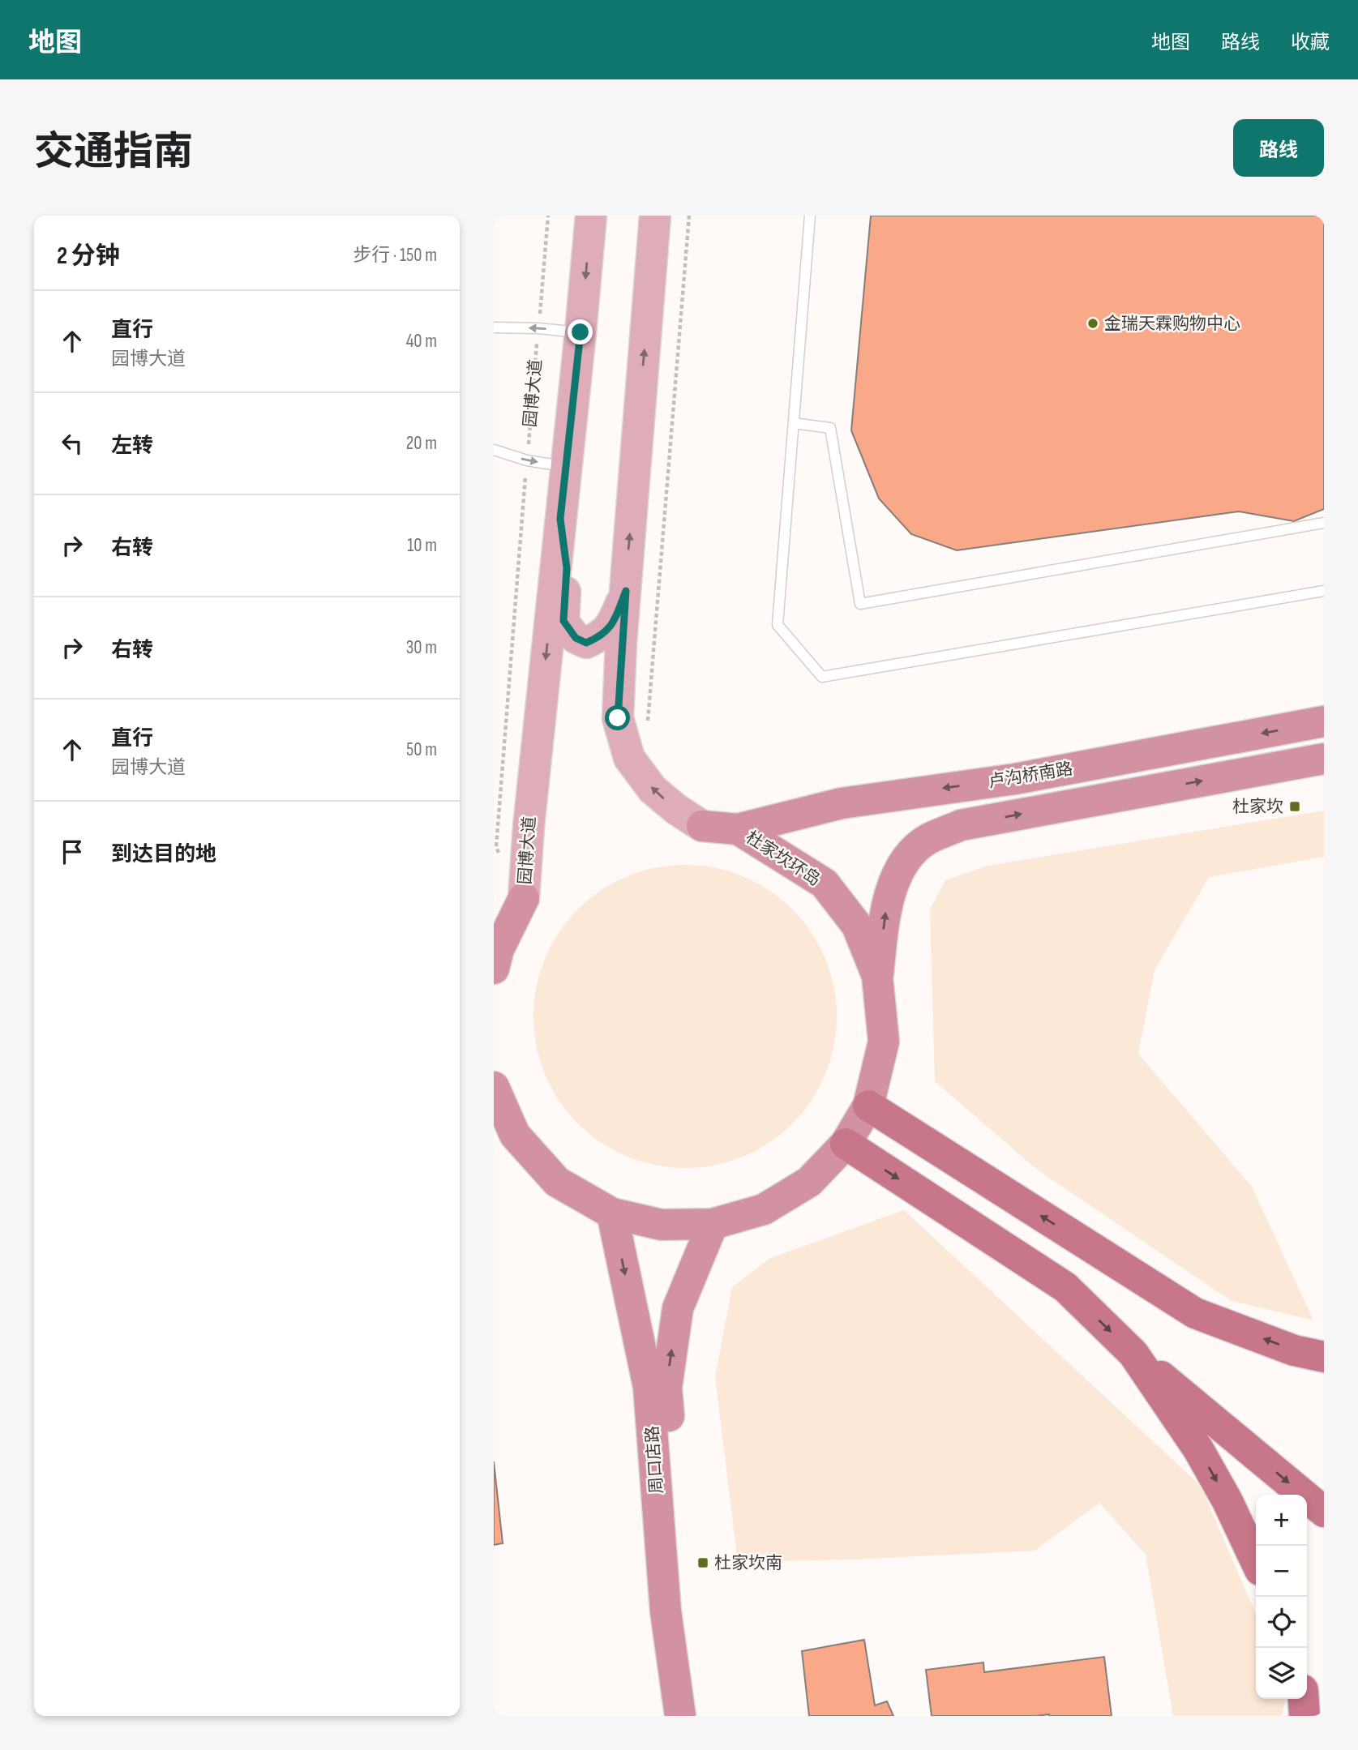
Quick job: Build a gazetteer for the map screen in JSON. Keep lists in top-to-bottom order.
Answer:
{
  "streets": {
    "highway": ["卢沟桥南路", "杜家坎环岛", "周口店路"],
    "main road": ["园博大道"]
  },
  "crossings": [
    ["卢沟桥南路", "杜家坎环岛"],
    ["杜家坎环岛", "周口店路"]
  ],
  "places": {
    "other": ["金瑞天霖购物中心"],
    "transit": ["杜家坎", "杜家坎南"]
  },
  "page": {
    "header": "地图",
    "nav": ["地图", "路线", "收藏"],
    "title": "交通指南",
    "buttons": "路线",
    "heading": ["2 分钟", "步行 · 150 m"],
    "list": [
      ["直行", "园博大道", "40 m"],
      ["左转", "20 m"],
      ["右转", "10 m"],
      ["右转", "30 m"],
      ["直行", "园博大道", "50 m"],
      "到达目的地"
    ],
    "map_buttons": ["+", "−"]
  }
}
